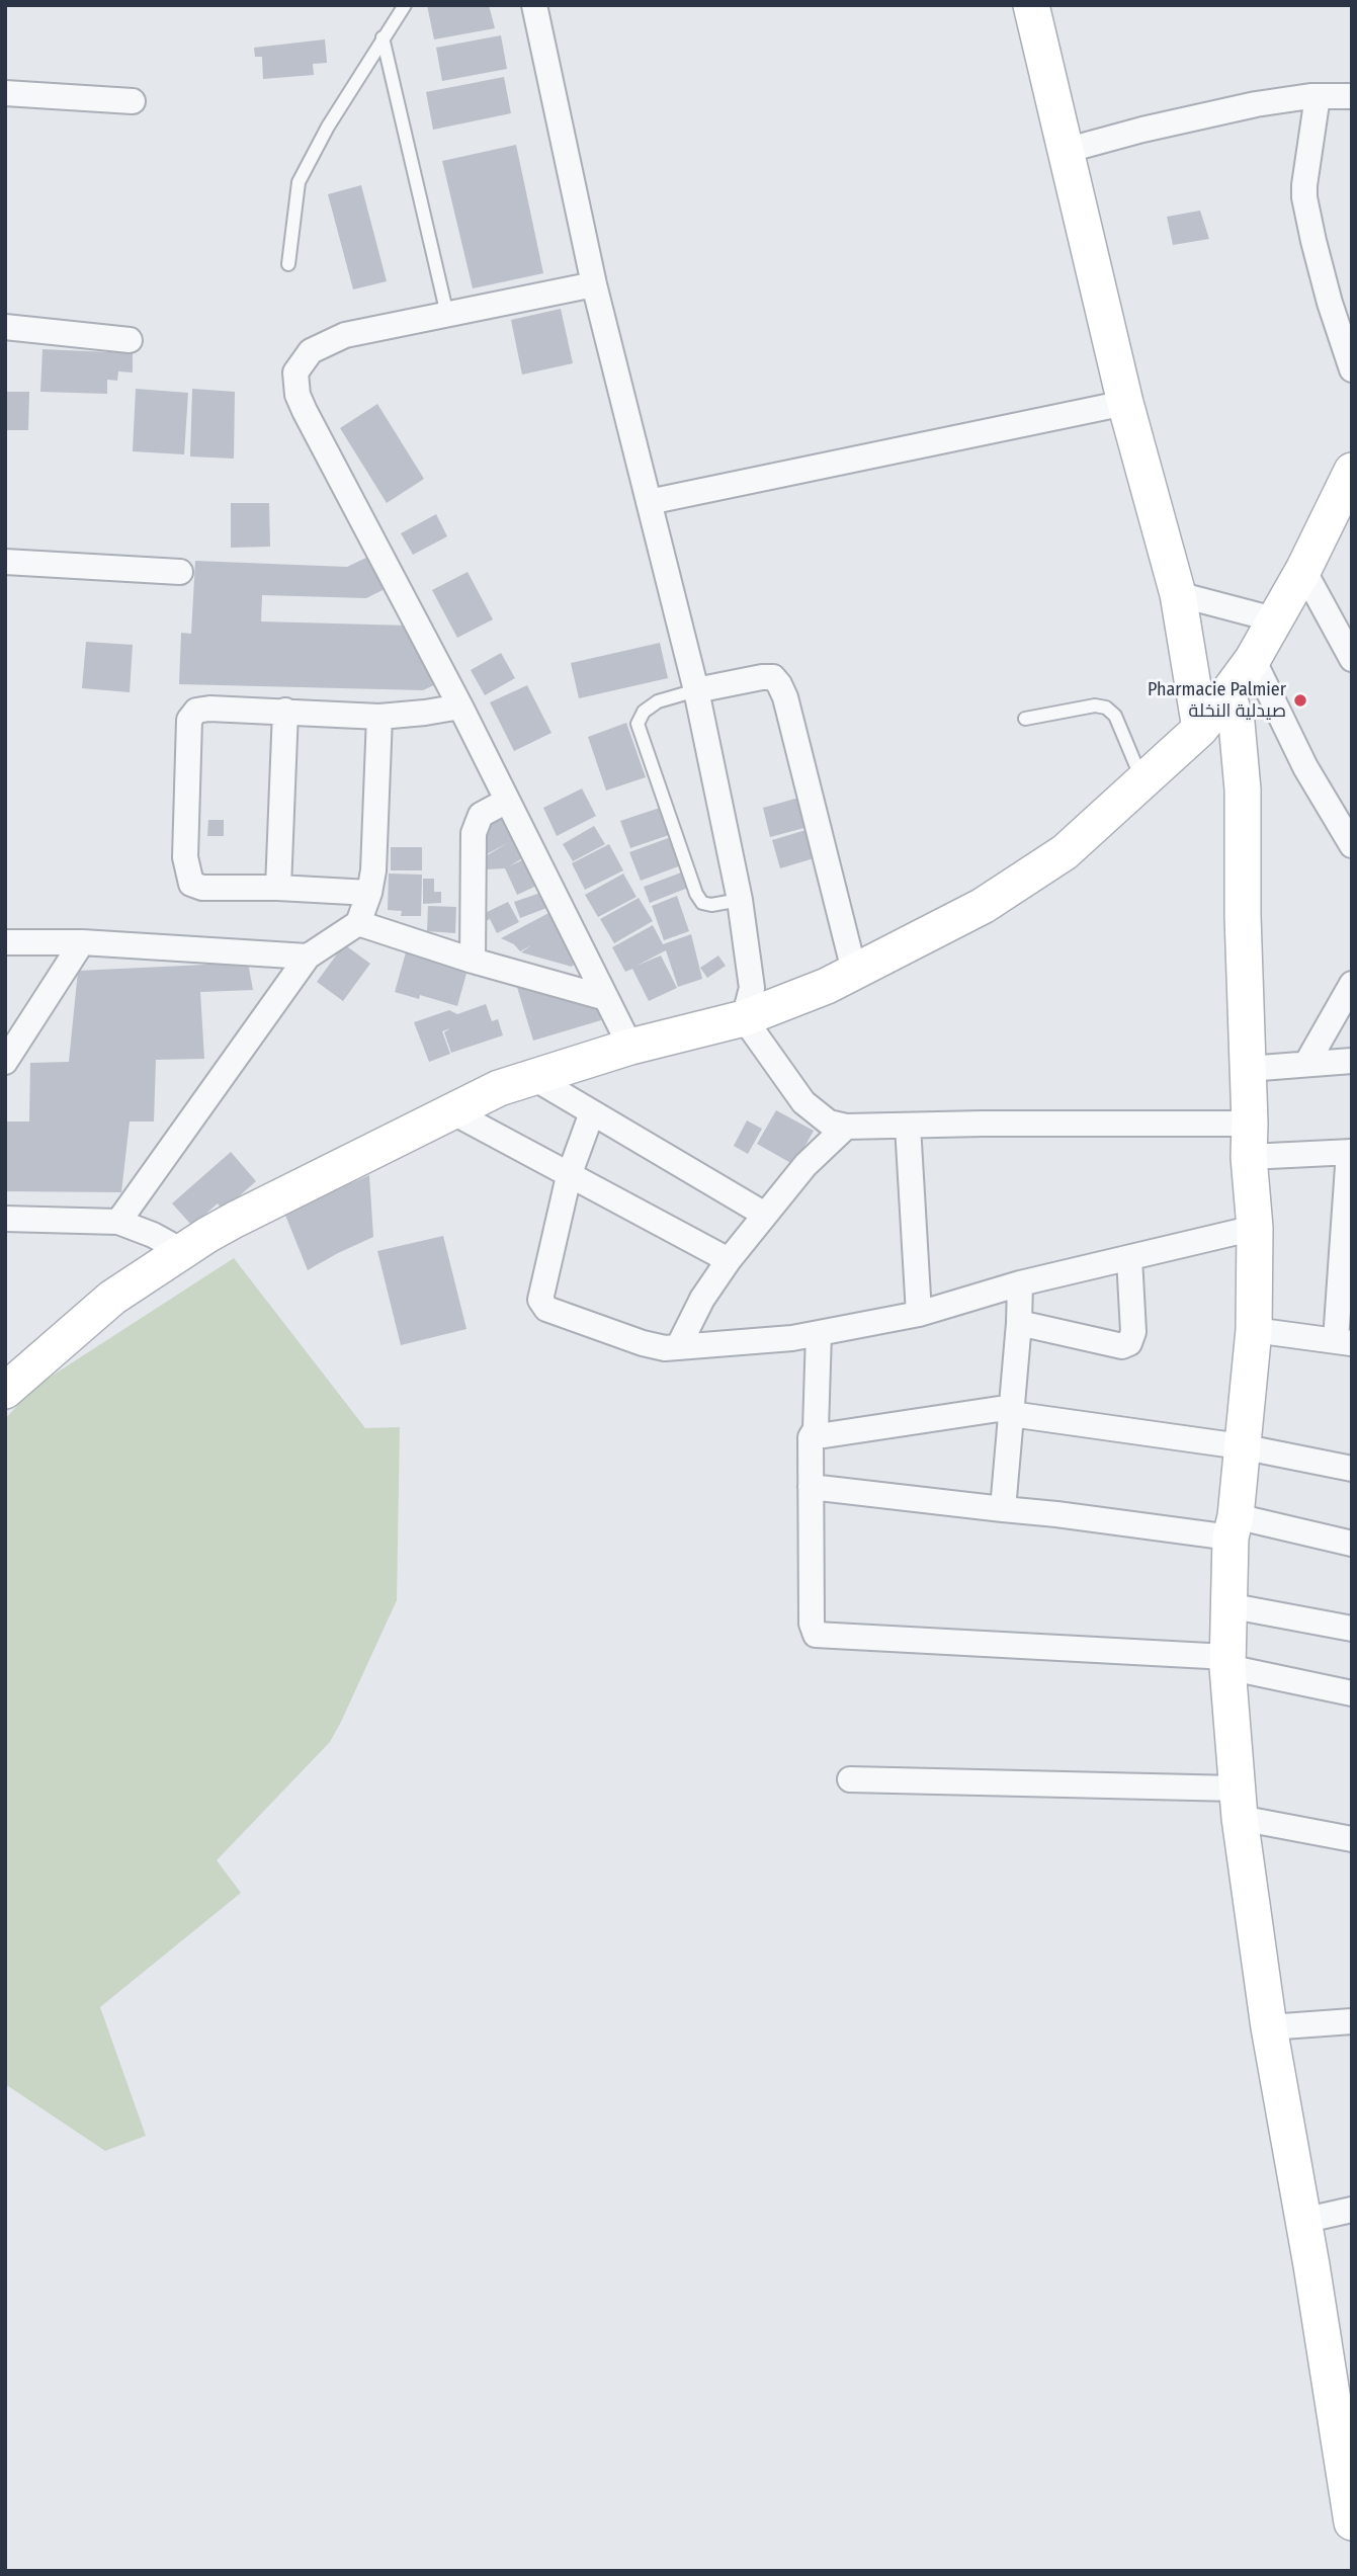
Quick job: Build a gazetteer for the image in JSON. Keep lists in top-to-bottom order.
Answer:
{
  "places": ["Pharmacie Palmier صيدلية النخلة"]
}
